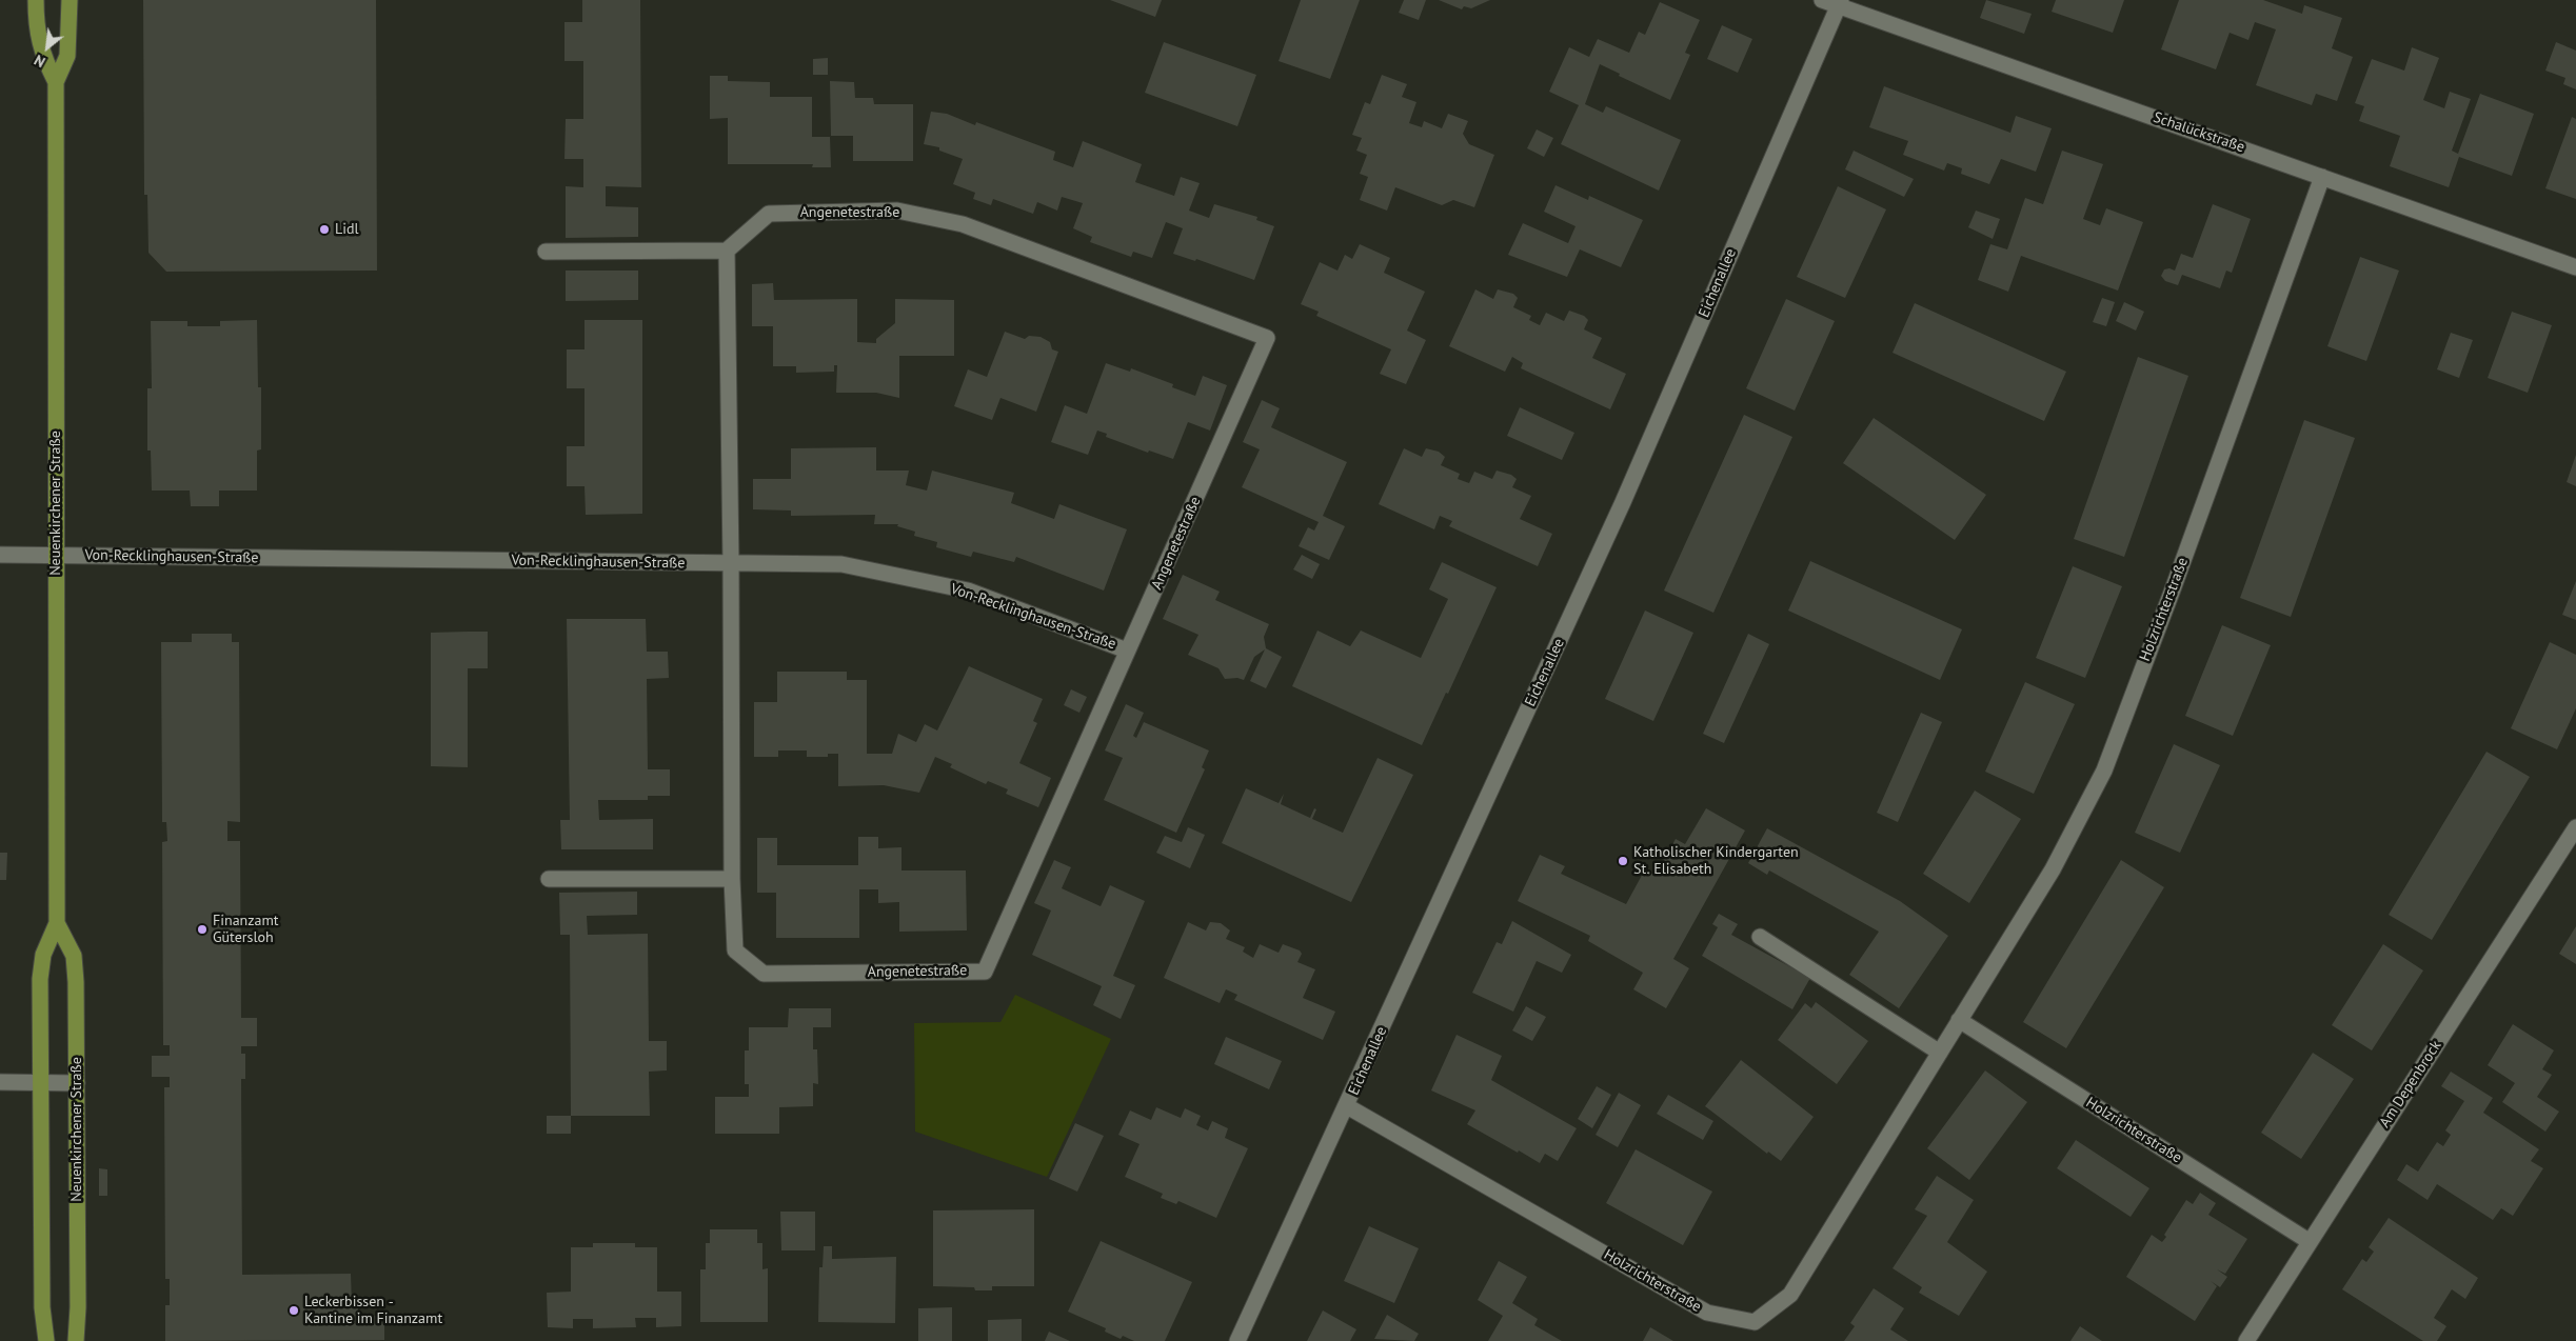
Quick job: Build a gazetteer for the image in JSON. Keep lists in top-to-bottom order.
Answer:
{
  "streets": {
    "main road": ["Neuenkirchener Straße"],
    "street": [
      "Schalückstraße",
      "Angenetestraße",
      "Eichenallee",
      "Von-Recklinghausen-Straße",
      "Holzrichterstraße",
      "Am Depenbrock"
    ]
  },
  "crossings": [
    ["Schalückstraße", "Eichenallee"],
    ["Schalückstraße", "Holzrichterstraße"],
    ["Angenetestraße", "Von-Recklinghausen-Straße"],
    ["Eichenallee", "Holzrichterstraße"],
    ["Neuenkirchener Straße", "Von-Recklinghausen-Straße"],
    ["Holzrichterstraße", "Am Depenbrock"]
  ],
  "places": [
    "Lidl",
    "Katholischer Kindergarten St. Elisabeth",
    "Finanzamt Gütersloh",
    "Leckerbissen - Kantine im Finanzamt"
  ],
  "north": "bottom left"
}
